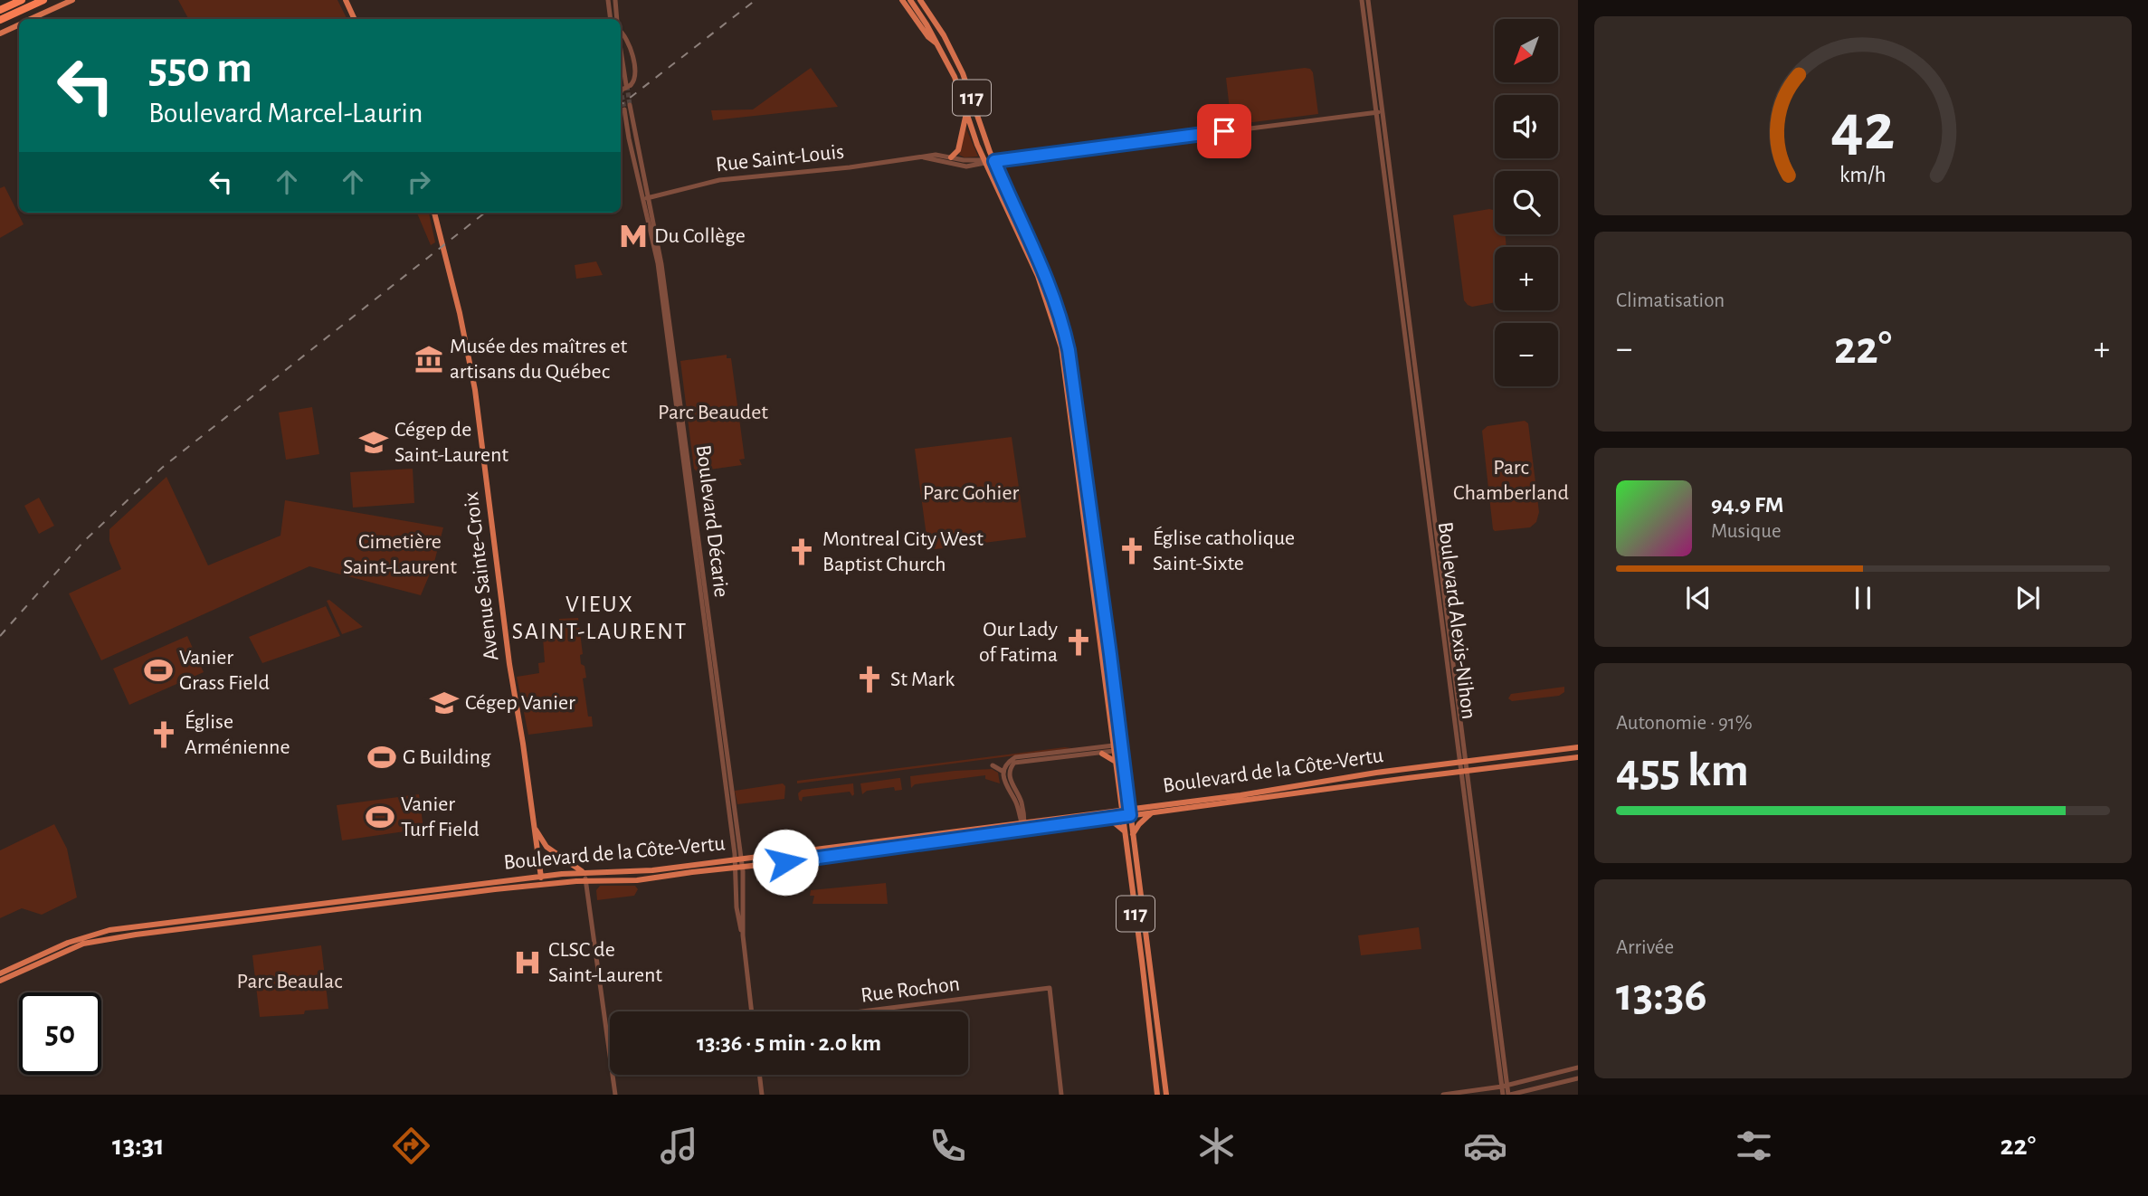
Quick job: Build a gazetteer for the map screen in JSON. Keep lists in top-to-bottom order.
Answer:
{
  "streets": {
    "main road": ["117", "Avenue Sainte-Croix", "Boulevard de la Côte-Vertu"],
    "street": [
      "Rue Saint-Louis",
      "Boulevard Décarie",
      "Boulevard Alexis-Nihon",
      "Rue Rochon"
    ]
  },
  "crossings": [
    ["117", "Rue Saint-Louis"],
    ["117", "Boulevard de la Côte-Vertu"],
    ["Rue Saint-Louis", "Boulevard Décarie"],
    ["Rue Saint-Louis", "Boulevard Alexis-Nihon"],
    ["Boulevard Décarie", "Boulevard de la Côte-Vertu"],
    ["Avenue Sainte-Croix", "Boulevard de la Côte-Vertu"],
    ["Boulevard Alexis-Nihon", "Boulevard de la Côte-Vertu"]
  ],
  "districts": ["VIEUX SAINT-LAURENT"],
  "parks": [
    "Parc Beaudet",
    "Parc Chamberland",
    "Parc Gohier",
    "Cimetière Saint-Laurent",
    "Parc Beaulac"
  ],
  "places": {
    "metro station": ["Du Collège"],
    "museum": ["Musée des maîtres et artisans du Québec"],
    "school or university": ["Cégep de Saint-Laurent", "Cégep Vanier"],
    "church": [
      "Église catholique Saint-Sixte",
      "Montreal City West Baptist Church",
      "Our Lady of Fatima",
      "St Mark",
      "Église Arménienne"
    ],
    "sports": ["Vanier Grass Field", "G Building", "Vanier Turf Field"],
    "hospital": ["CLSC de Saint-Laurent"]
  },
  "north": "bottom left",
  "page": {
    "map_buttons": ["+", "−"],
    "turn": ["550 m", "Boulevard Marcel-Laurin"],
    "tile": [
      "Climatisation",
      ["Autonomie · 91%", "455 km"],
      ["Arrivée", "13:36"]
    ],
    "heat": ["−", "22°", "+"],
    "song": ["94.9 FM", "Musique"],
    "limit": "50",
    "trip": "13:36 · 5 min · 2.0 km",
    "tabs": ["13:31", "22°"],
    "gauge": ["42", "km/h"]
  }
}
